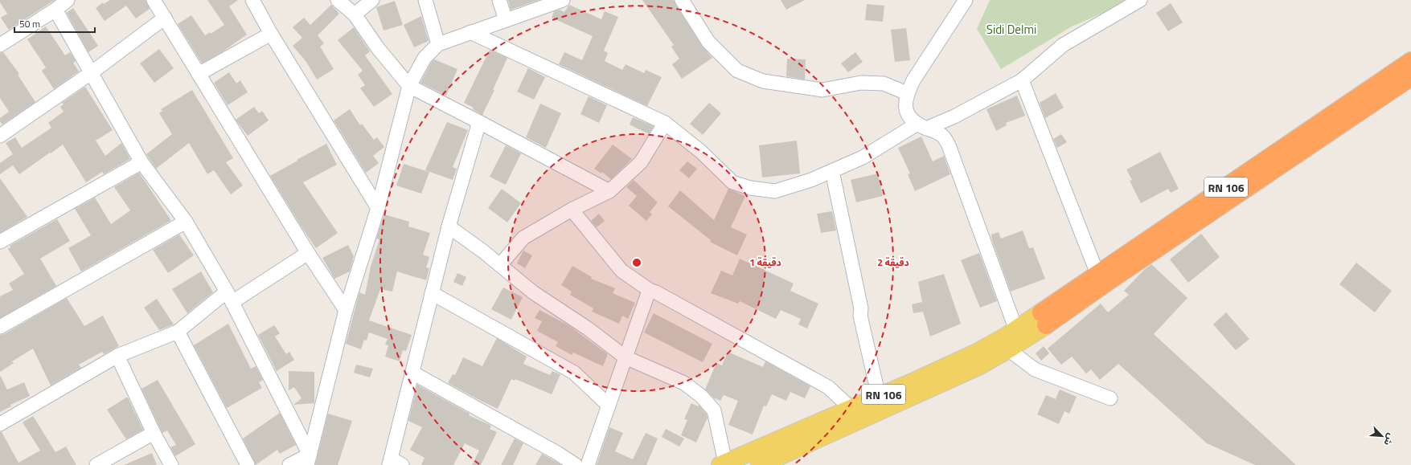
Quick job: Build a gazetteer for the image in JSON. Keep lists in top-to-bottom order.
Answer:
{
  "streets": {
    "highway": ["RN 106"]
  },
  "parks": ["Sidi Delmi"],
  "scale_bar": "50 m",
  "north": "bottom right",
  "rings": ["1 دقيقة", "2 دقيقة"]
}
